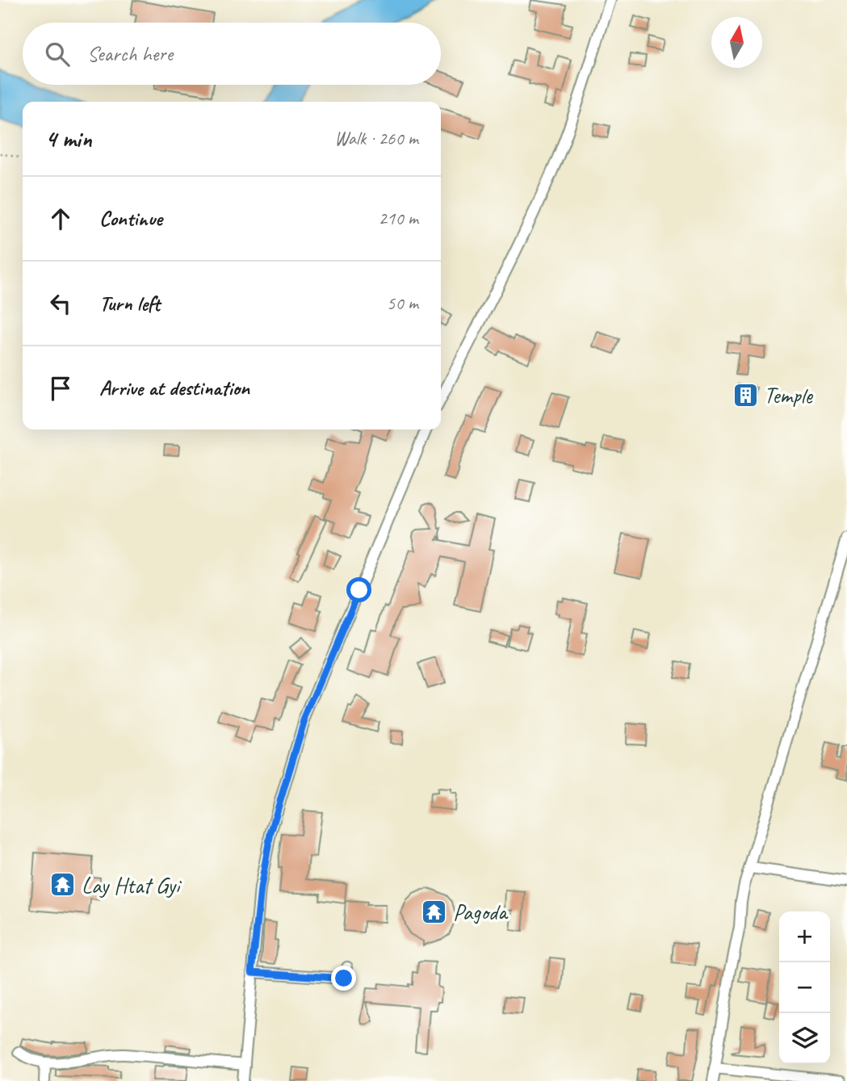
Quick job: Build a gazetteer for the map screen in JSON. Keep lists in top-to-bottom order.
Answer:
{
  "places": {
    "building": ["Temple"],
    "temple": ["Lay Htat Gyi", "Pagoda"]
  },
  "north": "top",
  "page": {
    "search": "Search here",
    "heading": ["4 min", "Walk · 260 m"],
    "list": [
      ["Continue", "210 m"],
      ["Turn left", "50 m"],
      "Arrive at destination"
    ],
    "map_buttons": ["+", "−"]
  }
}
